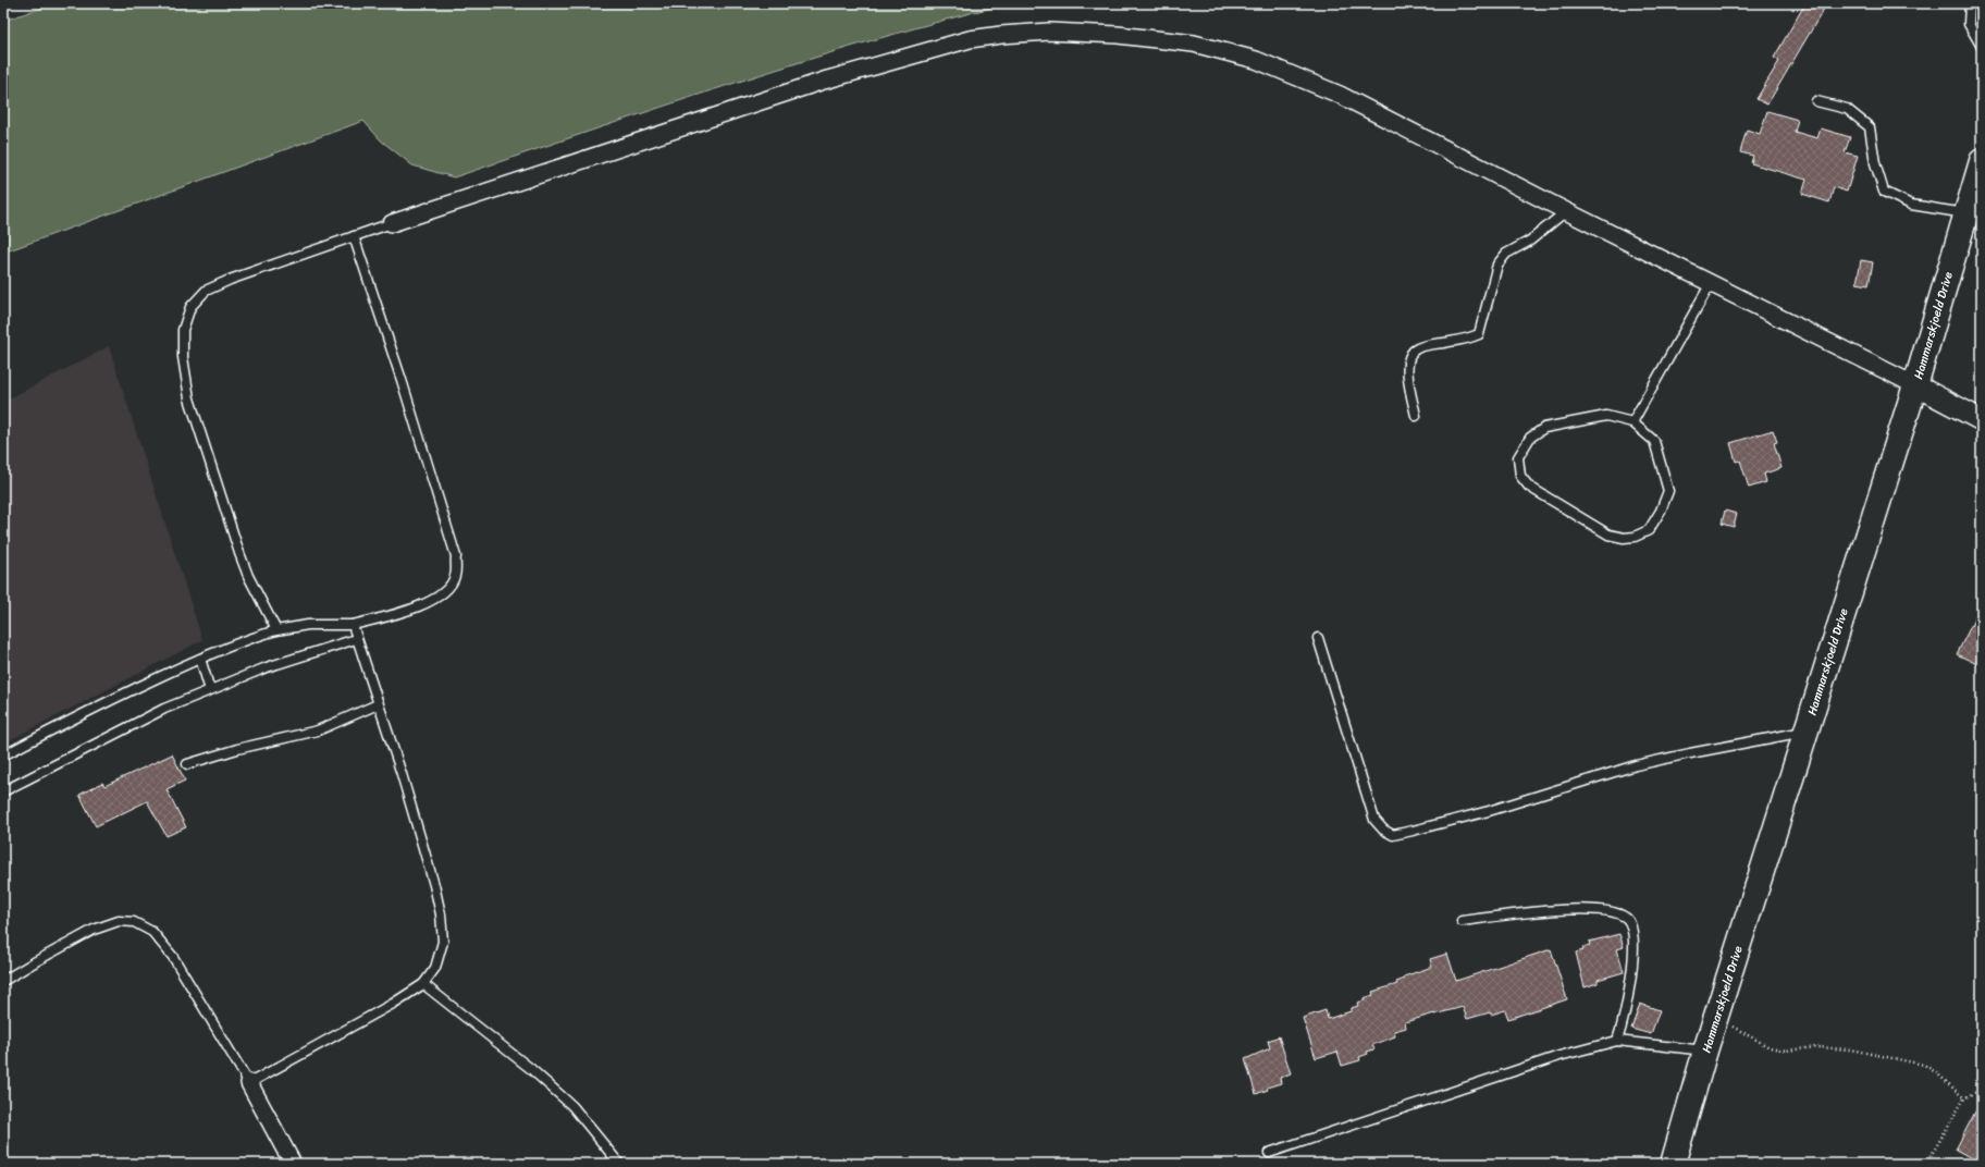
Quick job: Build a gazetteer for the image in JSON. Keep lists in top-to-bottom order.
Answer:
{
  "streets": {
    "main road": ["Hammarskjoeld Drive"]
  }
}
